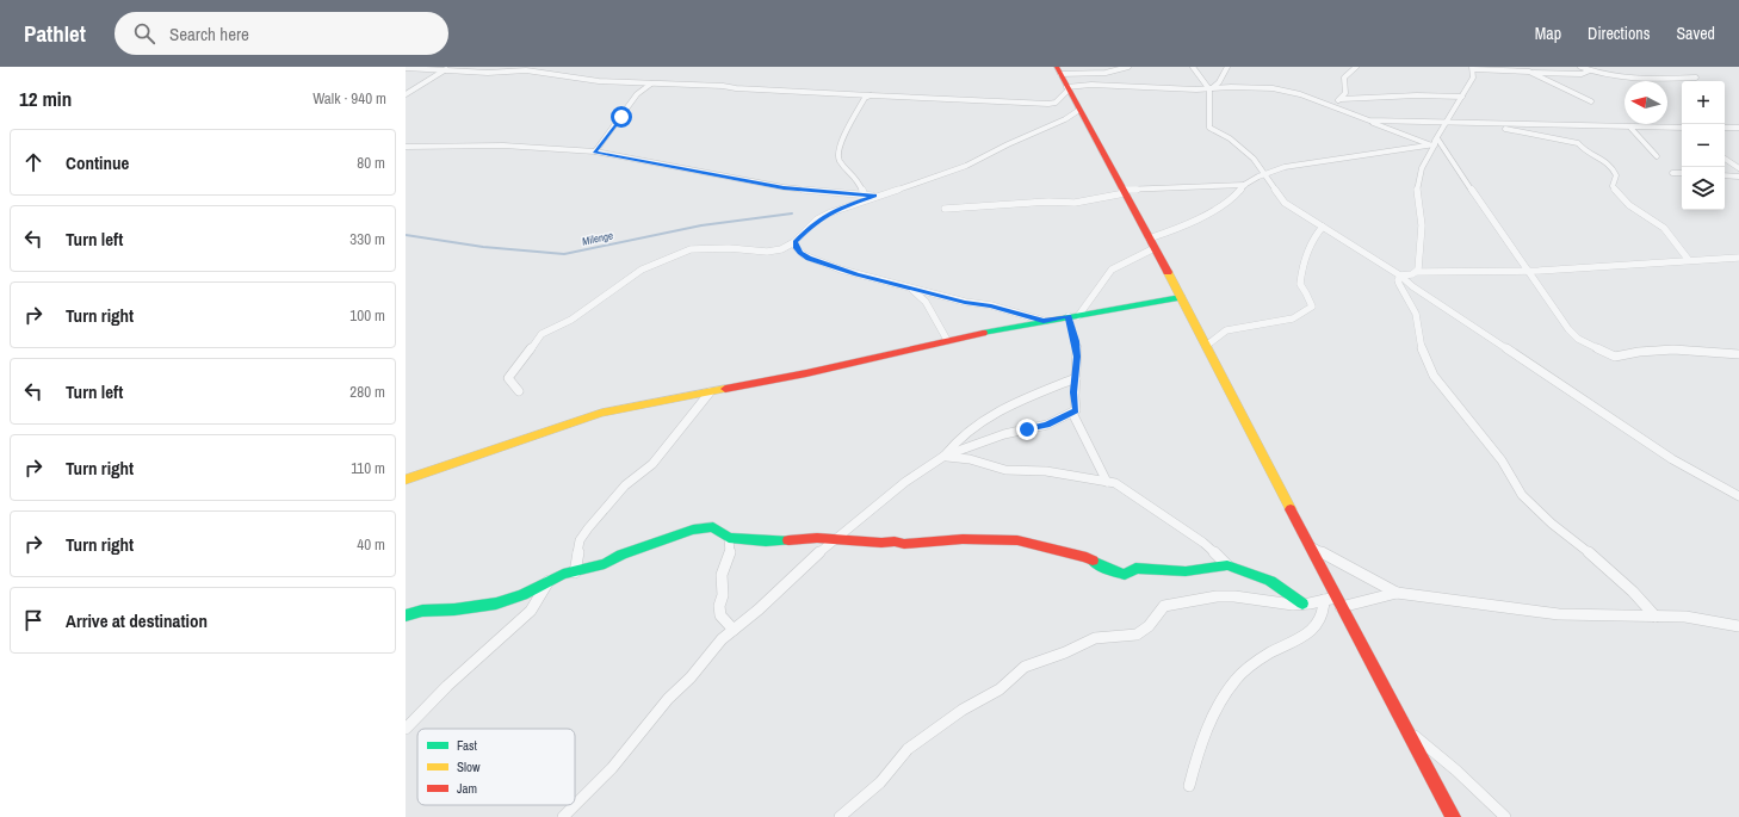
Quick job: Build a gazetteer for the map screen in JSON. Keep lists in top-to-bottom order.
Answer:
{
  "water": ["Milenge"],
  "legend": ["Fast", "Slow", "Jam"],
  "north": "left",
  "page": {
    "header": "Pathlet",
    "search": "Search here",
    "nav": ["Map", "Directions", "Saved"],
    "heading": ["12 min", "Walk · 940 m"],
    "map_buttons": ["+", "−"],
    "list": [
      ["Continue", "80 m"],
      ["Turn left", "330 m"],
      ["Turn right", "100 m"],
      ["Turn left", "280 m"],
      ["Turn right", "110 m"],
      ["Turn right", "40 m"],
      "Arrive at destination"
    ]
  }
}
